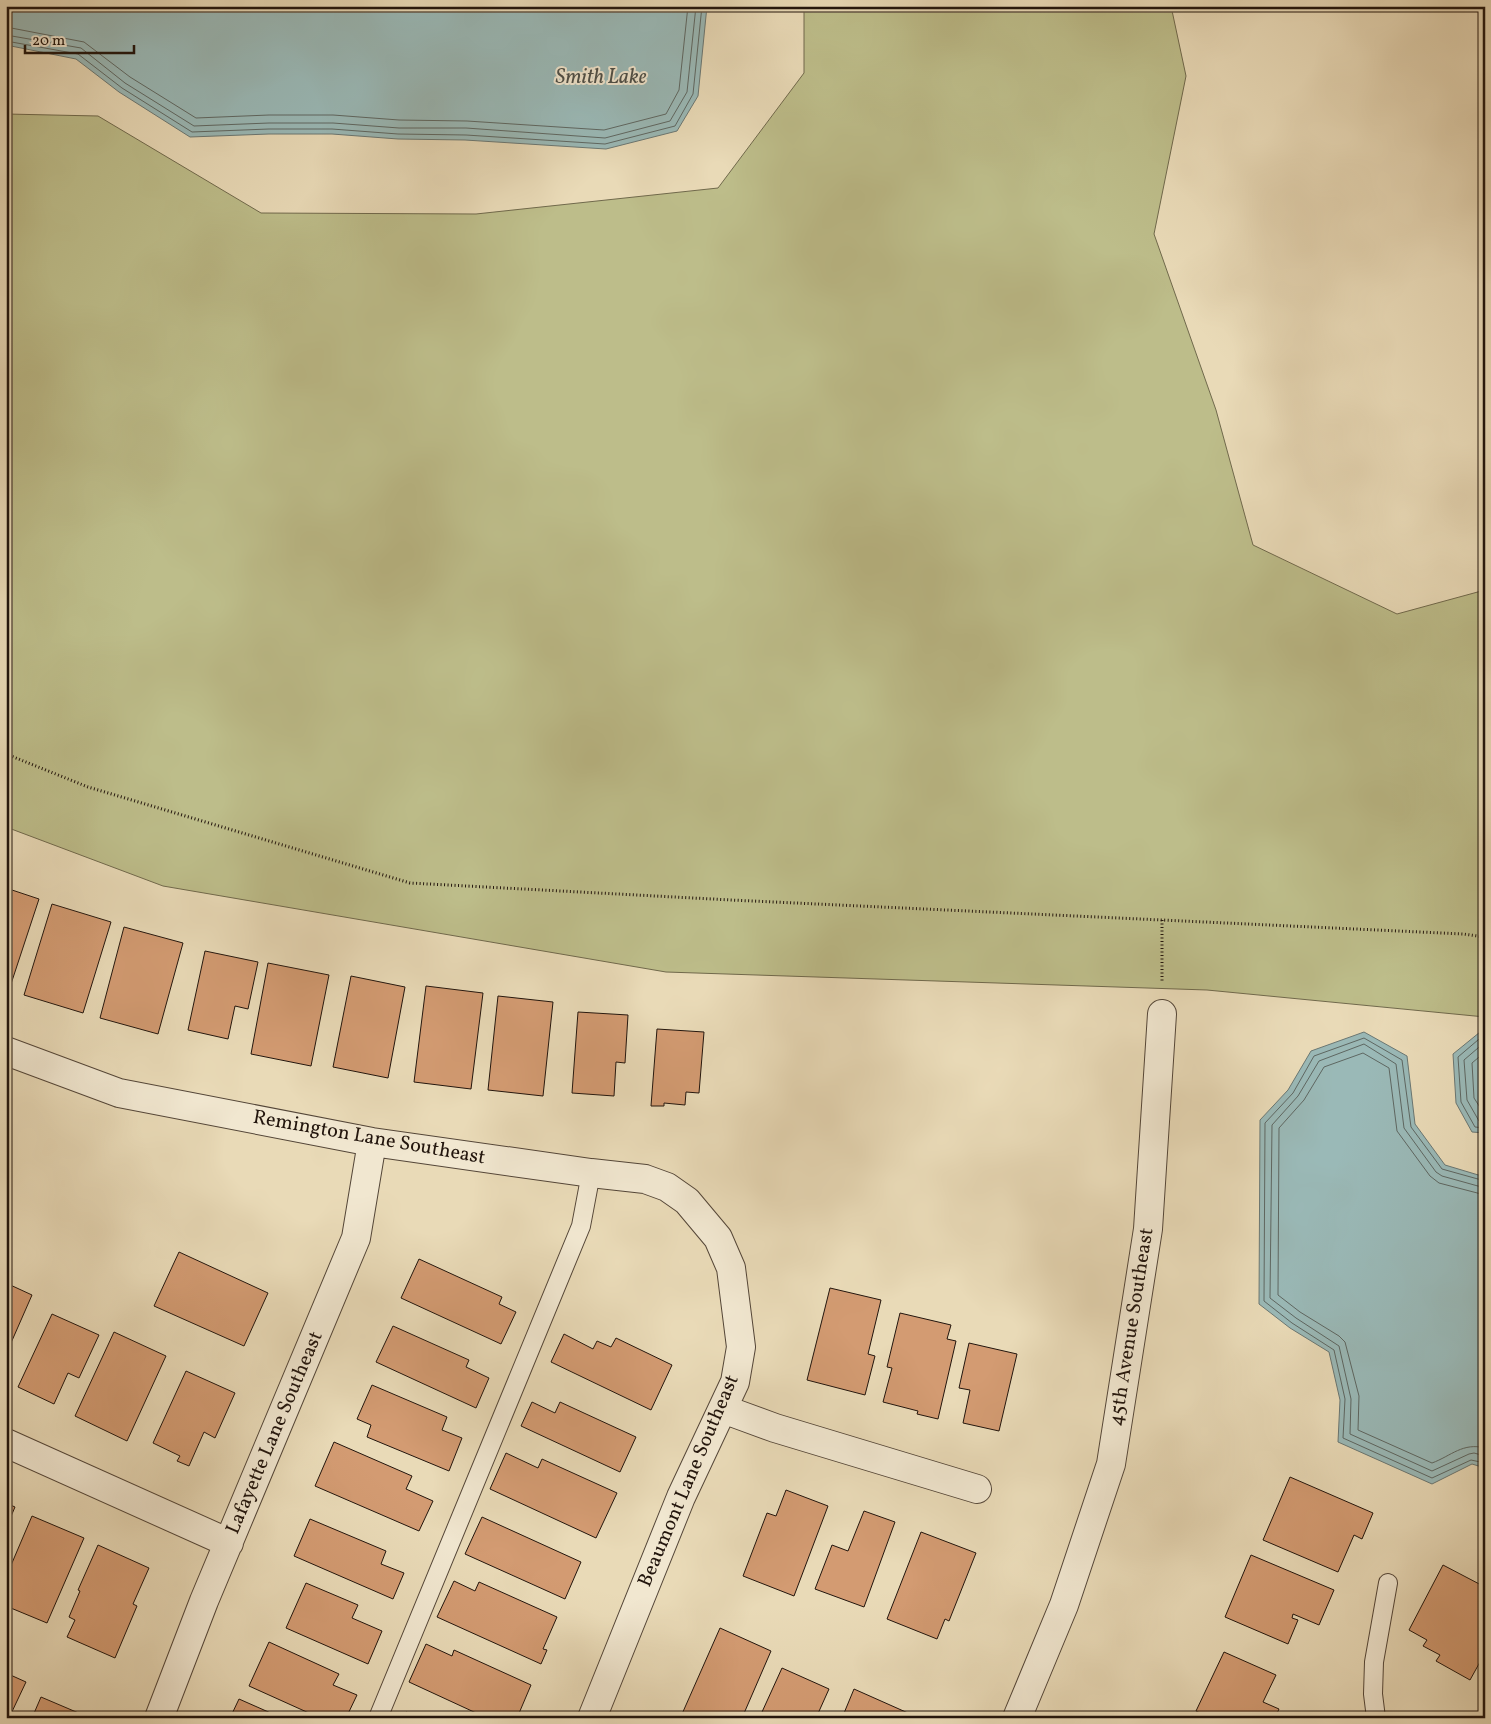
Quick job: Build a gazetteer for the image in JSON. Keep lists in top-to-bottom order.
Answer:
{
  "streets": {
    "street": [
      "Remington Lane Southeast",
      "45th Avenue Southeast",
      "Lafayette Lane Southeast",
      "Beaumont Lane Southeast"
    ]
  },
  "crossings": [
    ["Remington Lane Southeast", "Lafayette Lane Southeast"],
    ["Remington Lane Southeast", "Beaumont Lane Southeast"]
  ],
  "water": ["Smith Lake"],
  "scale_bar": "20 m"
}
